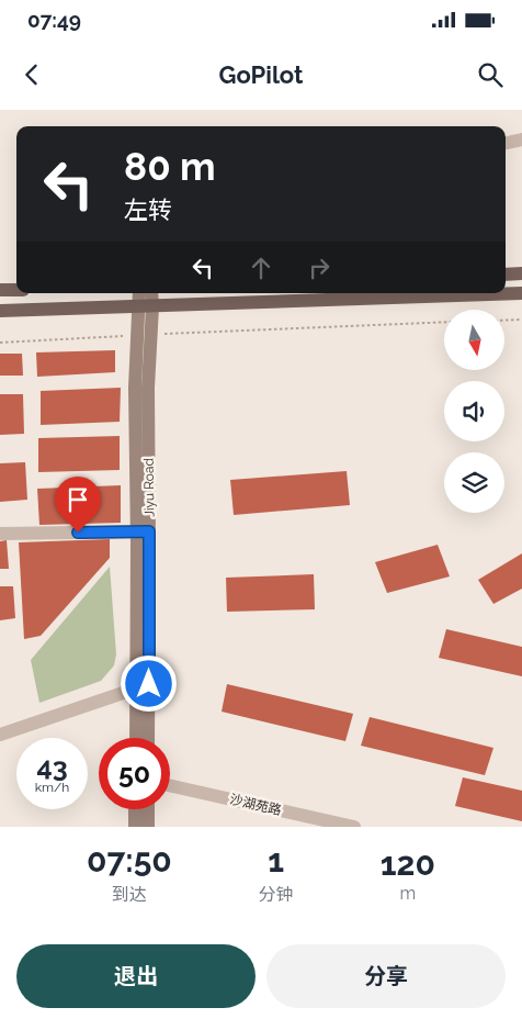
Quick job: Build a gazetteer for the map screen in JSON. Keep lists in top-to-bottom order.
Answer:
{
  "streets": {
    "main road": ["Jiyu Road"],
    "street": ["沙湖苑路"]
  },
  "north": "bottom",
  "page": {
    "status": "07:49",
    "header": "GoPilot",
    "turn": ["80 m", "左转"],
    "speed": "43 km/h",
    "limit": "50",
    "eta": [
      "07:50",
      "到达",
      "1",
      "分钟",
      "120",
      "m"
    ],
    "buttons": ["退出", "分享"]
  }
}
